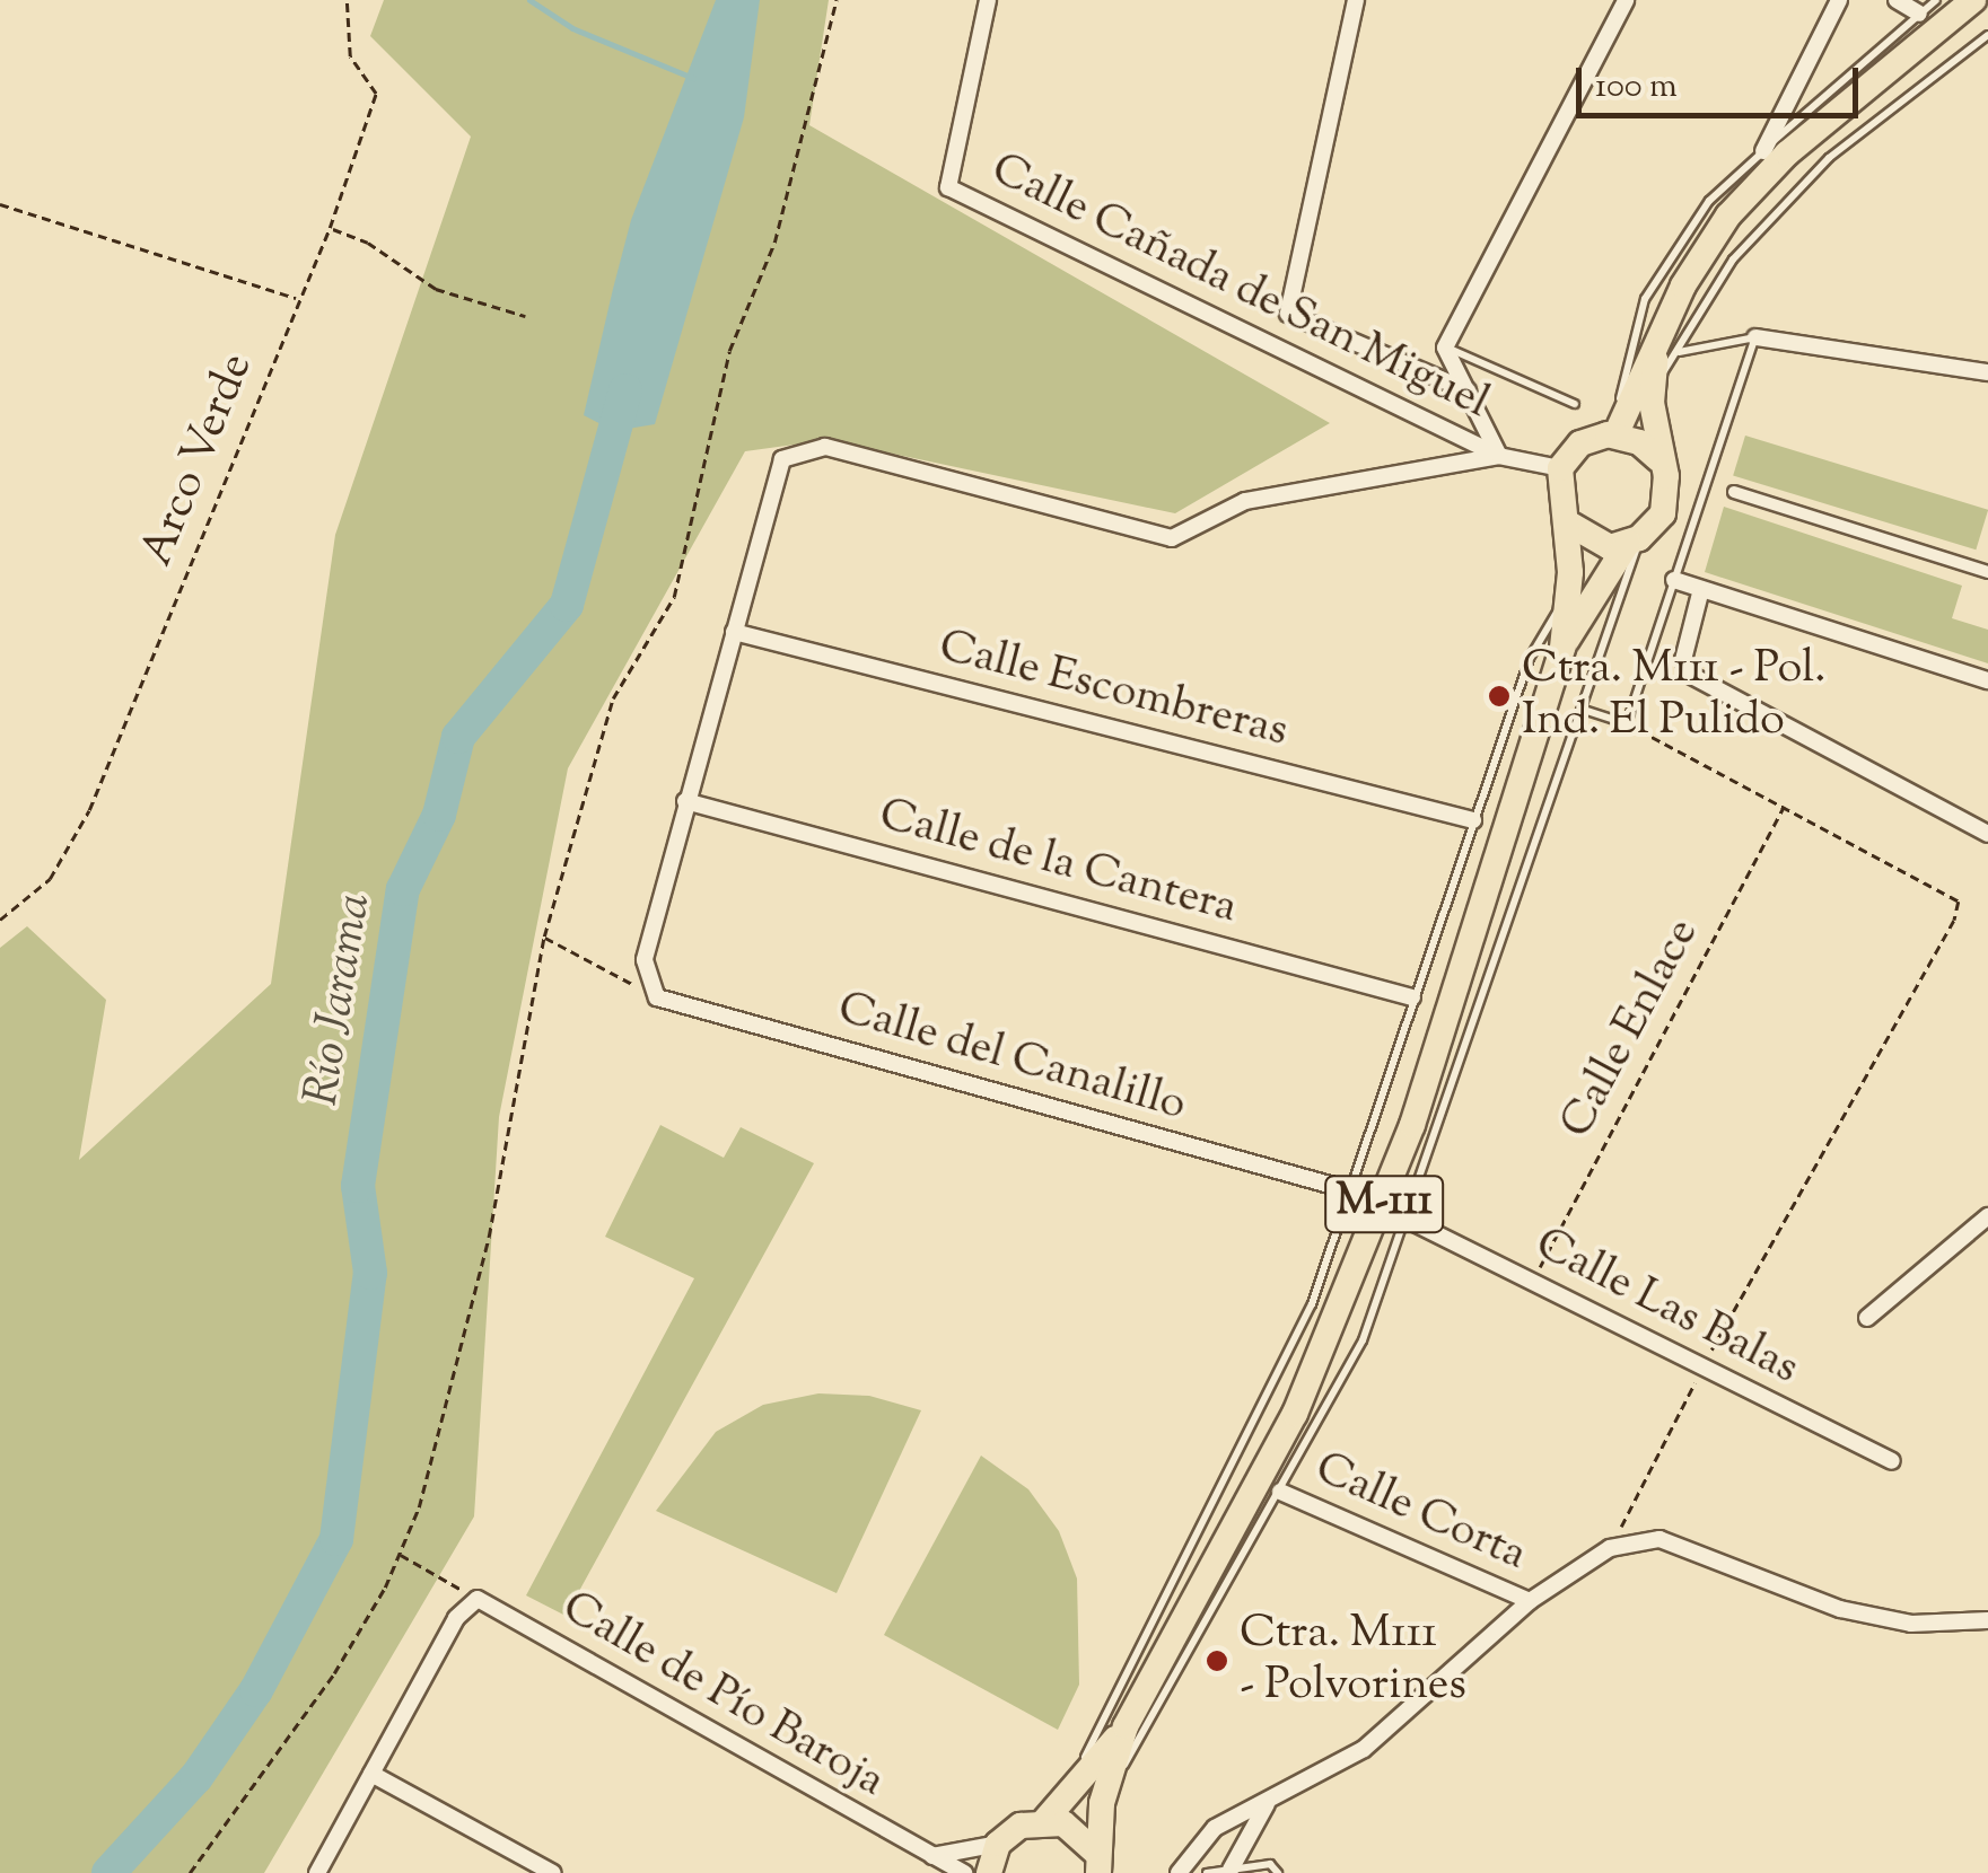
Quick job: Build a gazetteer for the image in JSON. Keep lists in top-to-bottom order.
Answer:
{
  "streets": {
    "main road": ["M-111"],
    "street": [
      "Calle Cañada de San Miguel",
      "Calle Escombreras",
      "Calle de la Cantera",
      "Calle del Canalillo",
      "Calle Las Balas",
      "Calle Corta",
      "Calle de Pío Baroja"
    ],
    "path": ["Arco Verde", "Calle Enlace"]
  },
  "crossings": [
    ["Calle Cañada de San Miguel", "Calle Escombreras"],
    ["Calle Enlace", "Calle Las Balas"]
  ],
  "water": ["Río Jarama"],
  "places": ["Ctra. M111 - Pol. Ind. El Pulido", "Ctra. M111 - Polvorines"],
  "scale_bar": "100 m"
}
